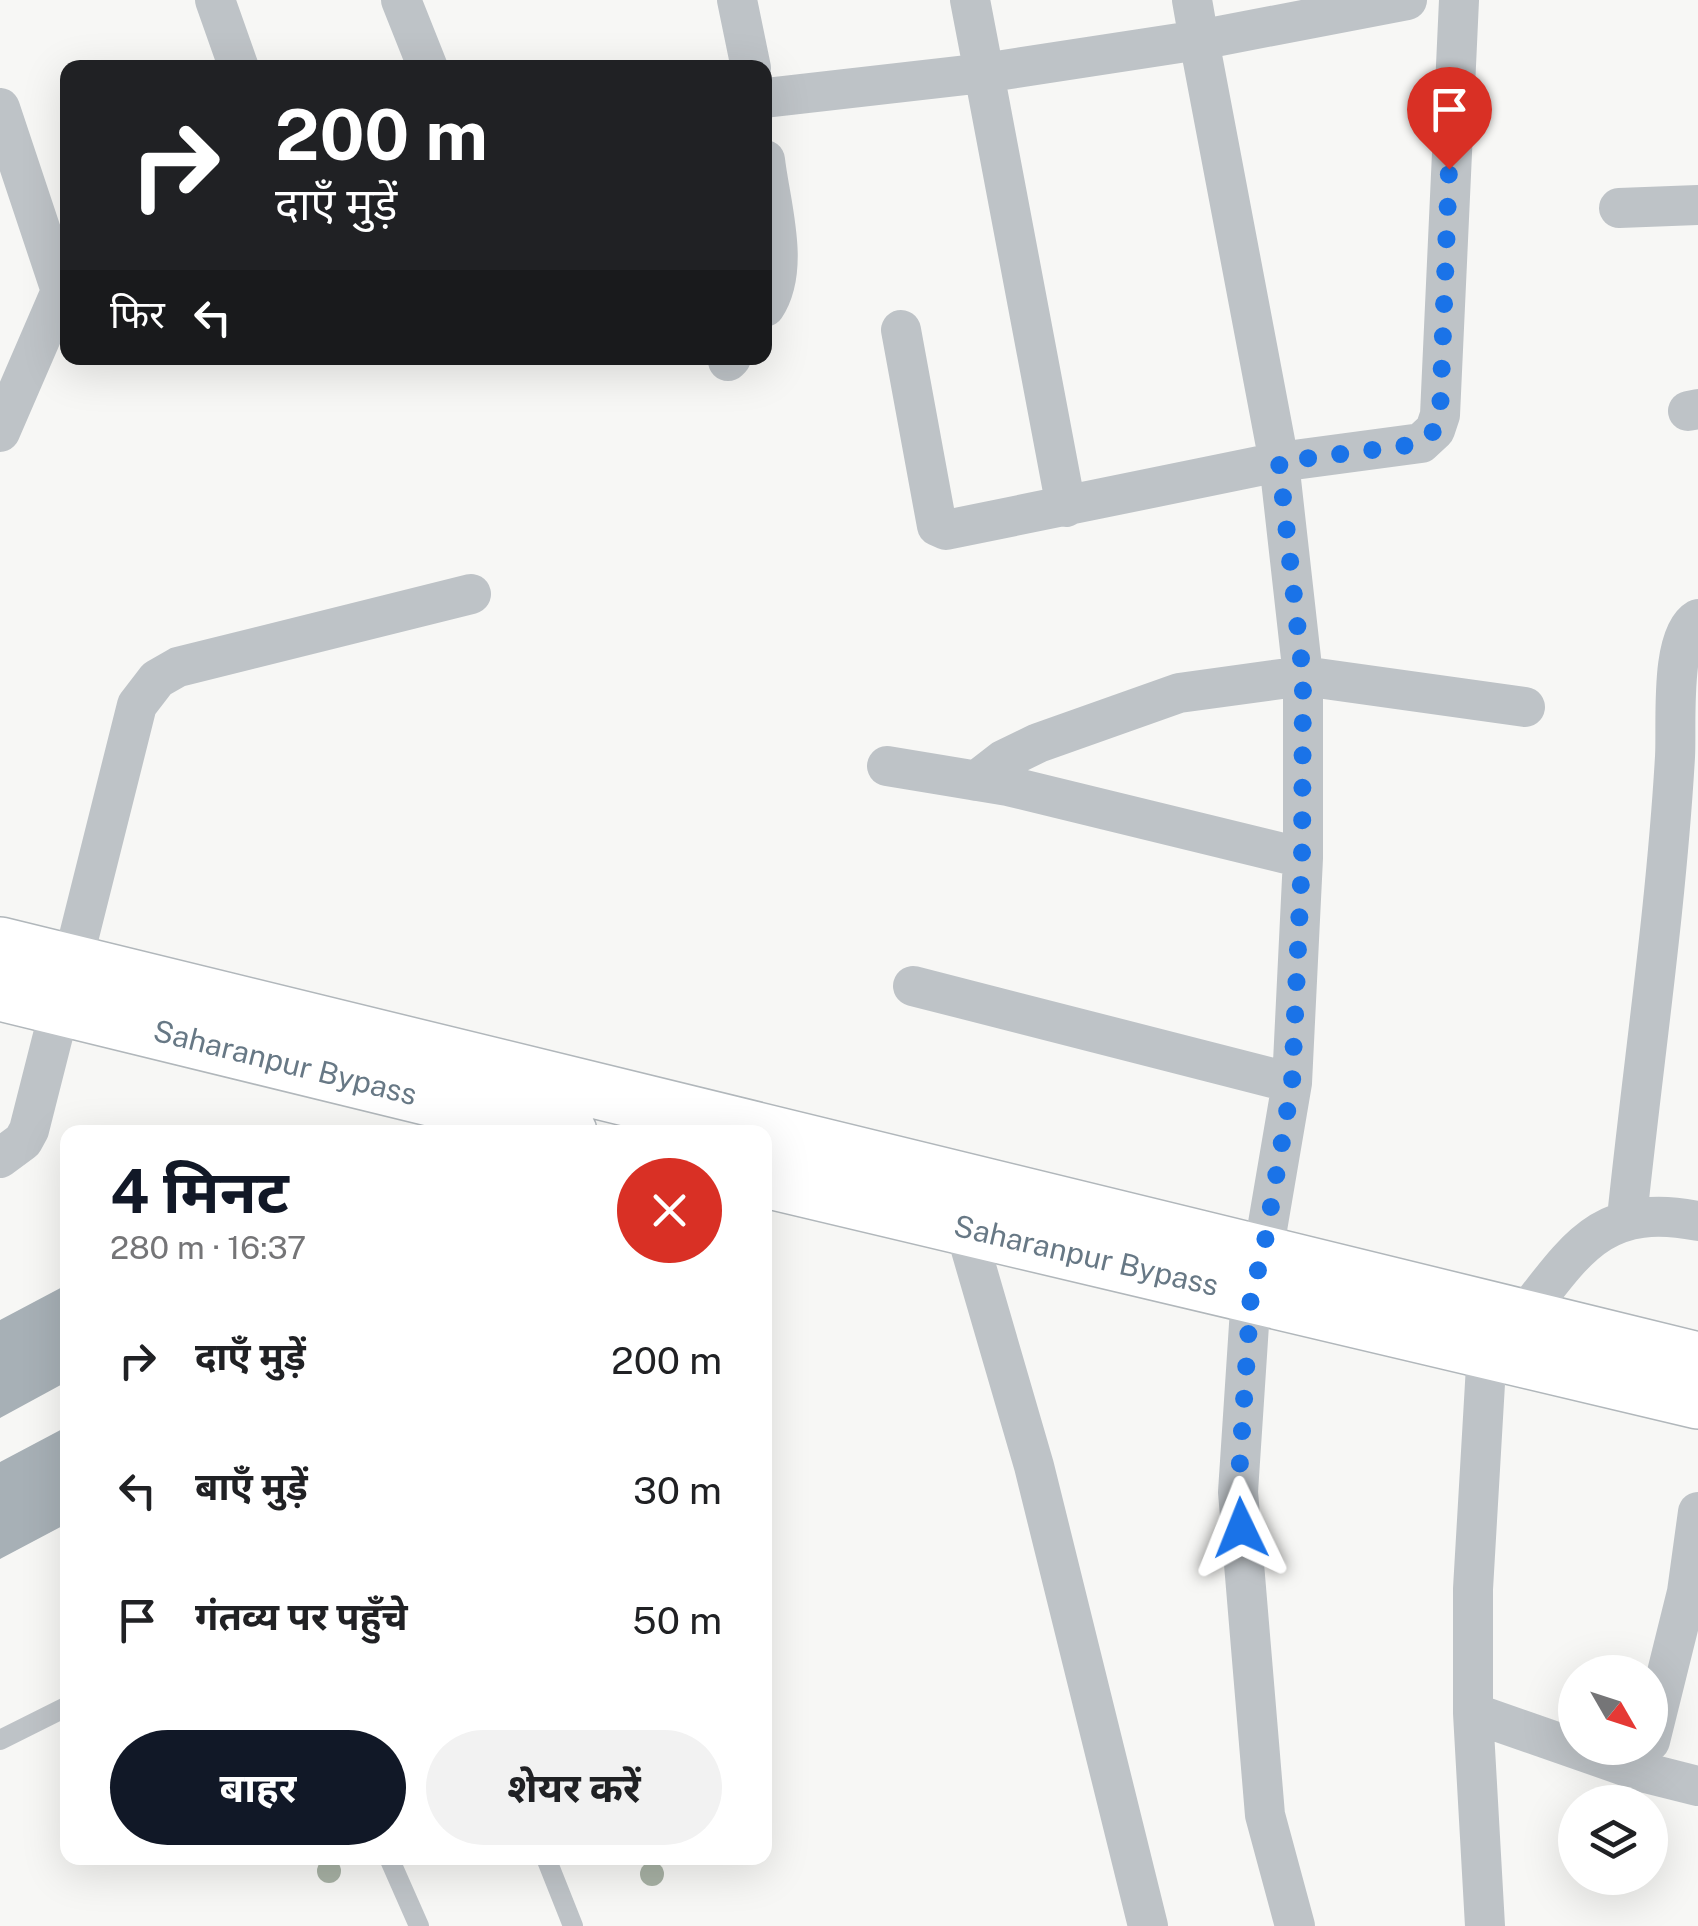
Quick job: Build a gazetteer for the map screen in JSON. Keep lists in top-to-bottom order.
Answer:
{
  "streets": {
    "main road": ["Saharanpur Bypass"]
  },
  "north": "bottom right",
  "page": {
    "turn": ["200 m", "दाएँ मुड़ें"],
    "then": "फिर",
    "heading": ["4 मिनट", "280 m · 16:37"],
    "list": [
      {
        "name": "दाएँ मुड़ें",
        "value": "200 m"
      },
      {
        "name": "बाएँ मुड़ें",
        "value": "30 m"
      },
      {
        "name": "गंतव्य पर पहुँचे",
        "value": "50 m"
      }
    ],
    "buttons": ["बाहर", "शेयर करें"]
  }
}
